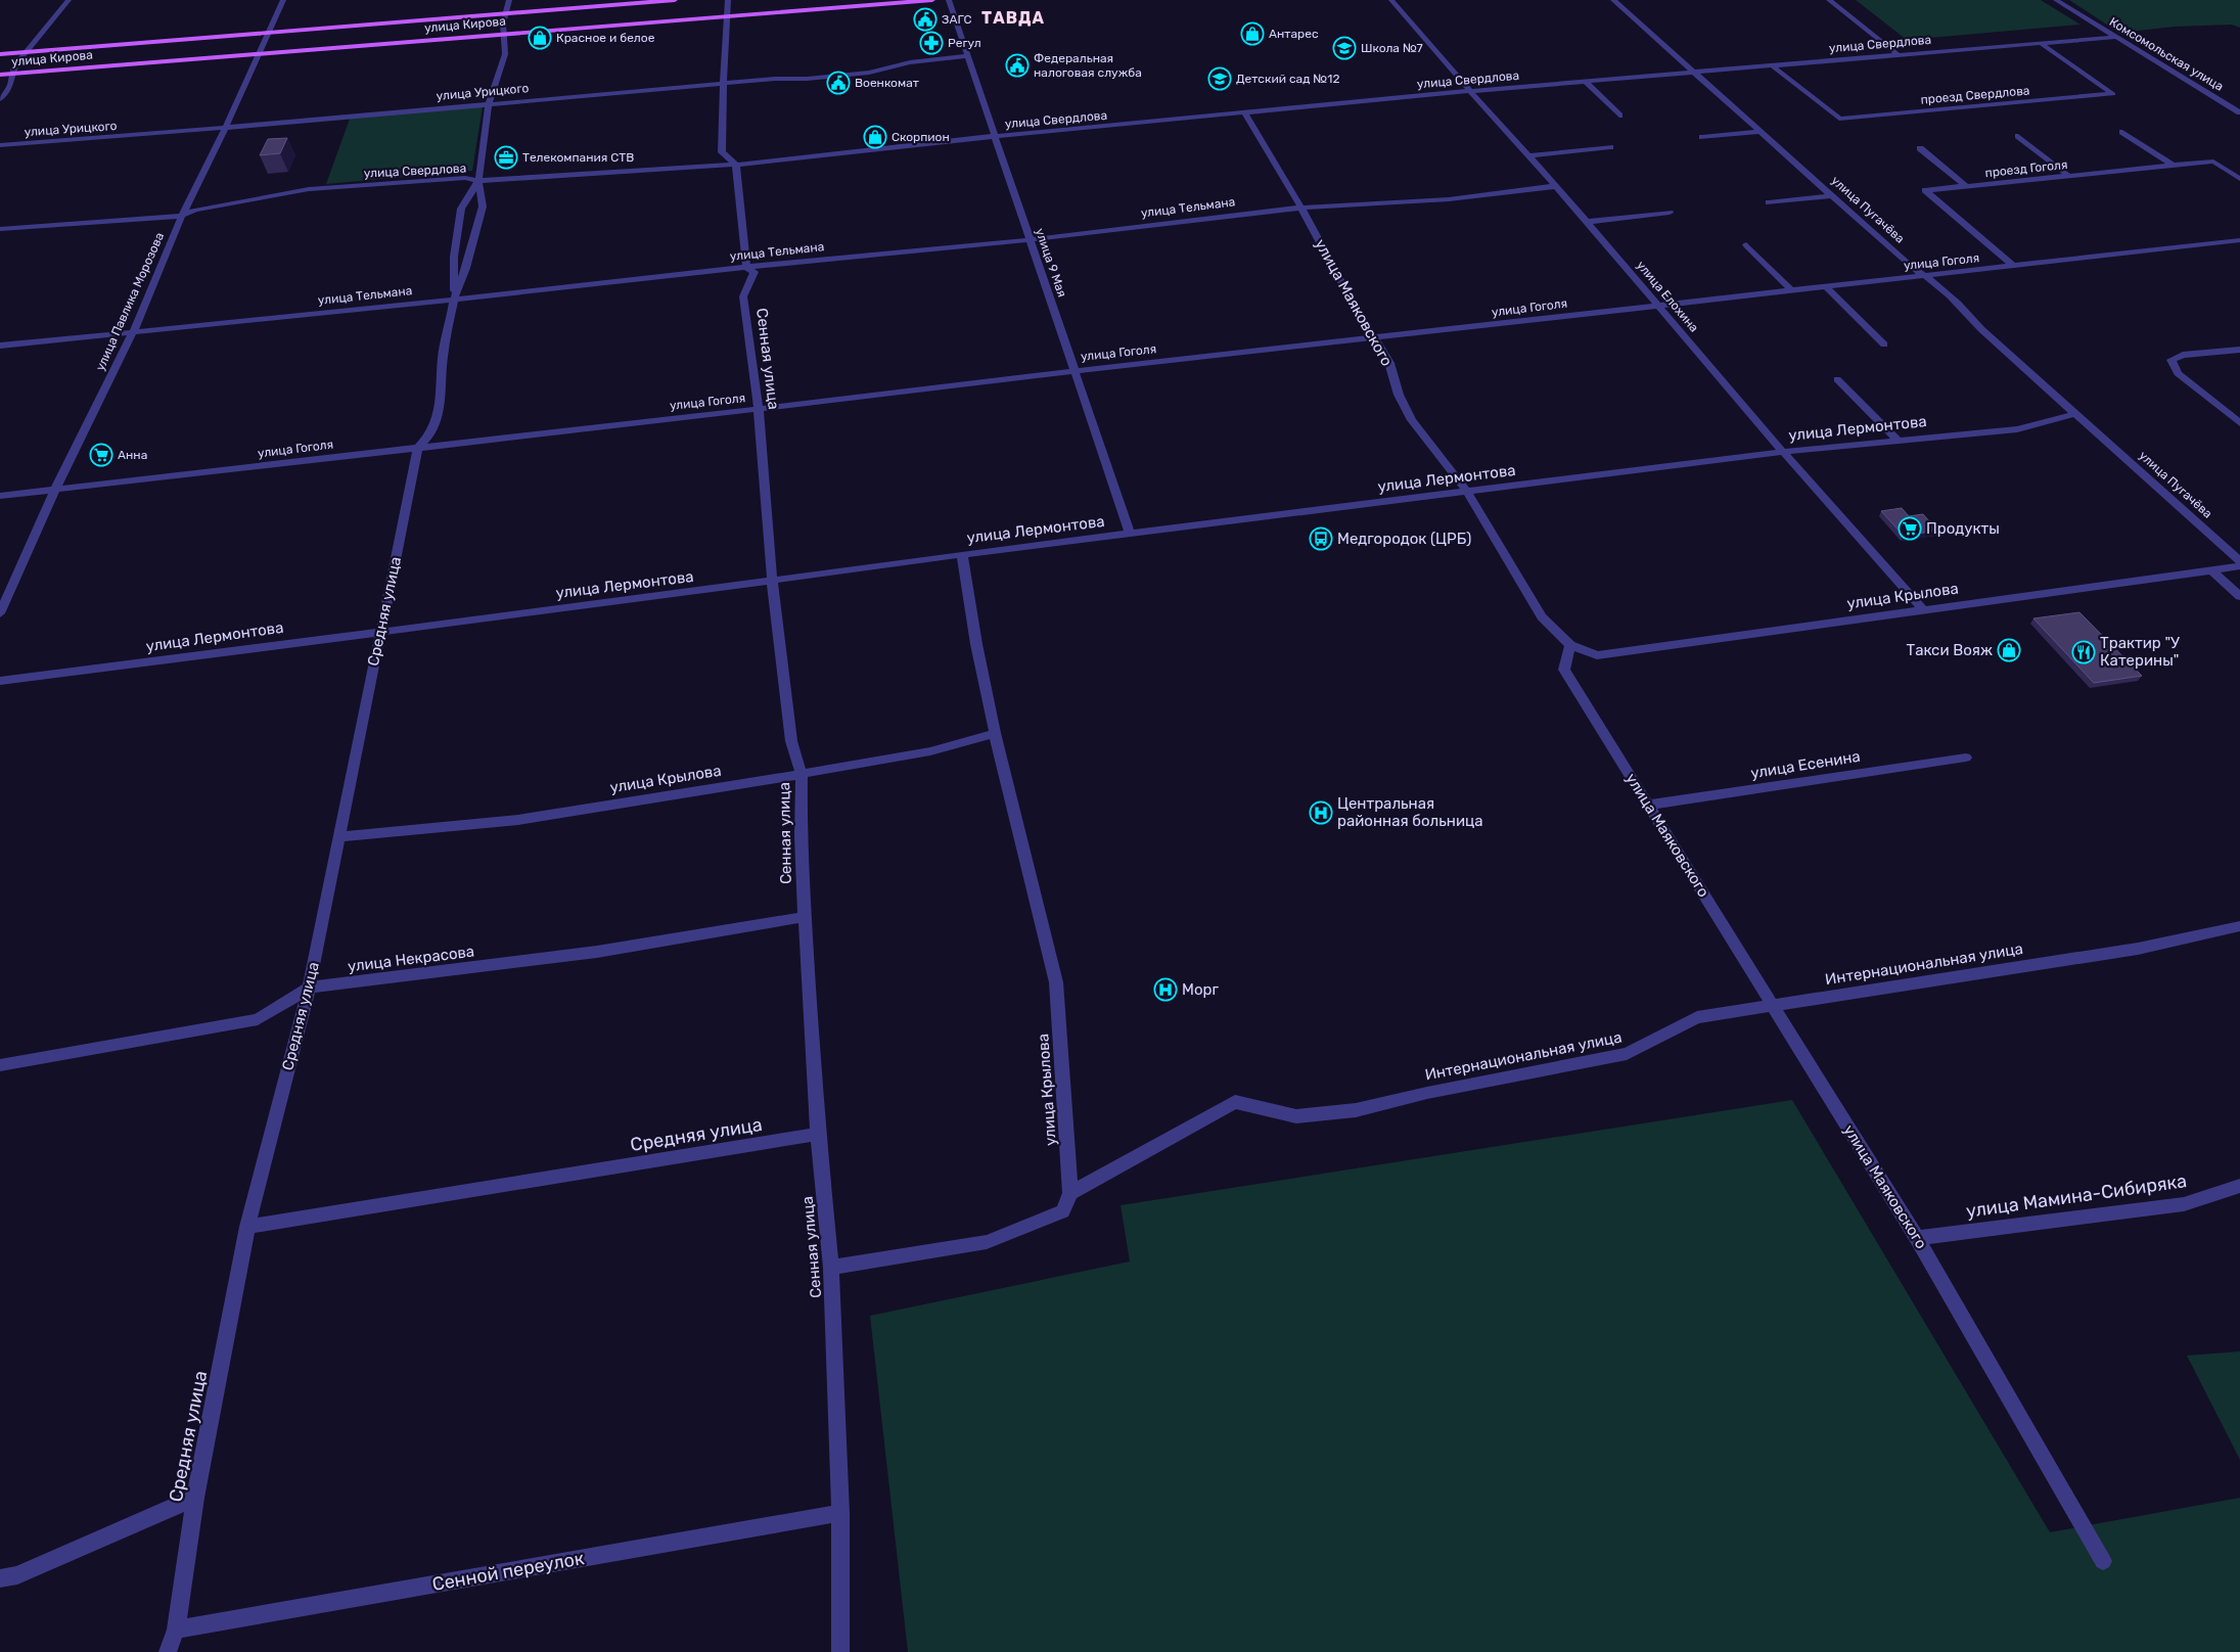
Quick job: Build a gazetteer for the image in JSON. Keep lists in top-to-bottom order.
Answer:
{
  "streets": {
    "main road": ["улица Кирова"],
    "street": [
      "улица Свердлова",
      "Комсомольская улица",
      "улица Урицкого",
      "проезд Свердлова",
      "проезд Гоголя",
      "улица Тельмана",
      "улица Пугачёва",
      "улица Гоголя",
      "улица 9 Мая",
      "улица Елохина",
      "улица Павлика Морозова",
      "улица Маяковского",
      "Сенная улица",
      "улица Лермонтова",
      "улица Крылова",
      "Средняя улица",
      "улица Есенина",
      "улица Некрасова",
      "Интернациональная улица",
      "улица Мамина-Сибиряка",
      "Сенной переулок"
    ]
  },
  "crossings": [
    ["улица Кирова", "улица Павлика Морозова"],
    ["улица Кирова", "Средняя улица"],
    ["улица Свердлова", "Комсомольская улица"],
    ["улица Свердлова", "проезд Свердлова"],
    ["улица Свердлова", "улица Пугачёва"],
    ["улица Свердлова", "улица 9 Мая"],
    ["улица Свердлова", "улица Елохина"],
    ["улица Свердлова", "улица Павлика Морозова"],
    ["улица Свердлова", "улица Маяковского"],
    ["улица Свердлова", "Сенная улица"],
    ["улица Свердлова", "Средняя улица"],
    ["улица Урицкого", "улица 9 Мая"],
    ["улица Урицкого", "улица Павлика Морозова"],
    ["улица Урицкого", "Средняя улица"],
    ["проезд Гоголя", "улица Гоголя"],
    ["улица Тельмана", "улица 9 Мая"],
    ["улица Тельмана", "улица Елохина"],
    ["улица Тельмана", "улица Павлика Морозова"],
    ["улица Тельмана", "улица Маяковского"],
    ["улица Тельмана", "Сенная улица"],
    ["улица Тельмана", "Средняя улица"],
    ["улица Пугачёва", "улица Гоголя"],
    ["улица Пугачёва", "улица Лермонтова"],
    ["улица Гоголя", "улица 9 Мая"],
    ["улица Гоголя", "улица Елохина"],
    ["улица Гоголя", "улица Павлика Морозова"],
    ["улица Гоголя", "улица Маяковского"],
    ["улица Гоголя", "Сенная улица"],
    ["улица Гоголя", "Средняя улица"],
    ["улица 9 Мая", "улица Лермонтова"],
    ["улица Елохина", "улица Лермонтова"],
    ["улица Елохина", "улица Крылова"],
    ["улица Маяковского", "улица Лермонтова"],
    ["улица Маяковского", "улица Крылова"],
    ["улица Маяковского", "улица Есенина"],
    ["улица Маяковского", "Интернациональная улица"],
    ["улица Маяковского", "улица Мамина-Сибиряка"],
    ["Сенная улица", "улица Лермонтова"],
    ["Сенная улица", "улица Крылова"],
    ["Сенная улица", "Средняя улица"],
    ["Сенная улица", "улица Некрасова"],
    ["Сенная улица", "Сенной переулок"],
    ["улица Лермонтова", "улица Крылова"],
    ["улица Лермонтова", "Средняя улица"],
    ["улица Крылова", "Средняя улица"],
    ["улица Крылова", "Интернациональная улица"],
    ["Средняя улица", "улица Некрасова"],
    ["Средняя улица", "Сенной переулок"]
  ],
  "districts": ["ТАВДА"],
  "places": {
    "public building": ["ЗАГС", "Федеральная налоговая служба", "Военкомат"],
    "shop": [
      "Антарес",
      "Красное и белое",
      "Скорпион",
      "Такси Вояж"
    ],
    "pharmacy": ["Регул"],
    "school or university": ["Школа №7", "Детский сад №12"],
    "office": ["Телекомпания СТВ"],
    "supermarket": ["Анна", "Продукты"],
    "bus stop": ["Медгородок (ЦРБ)"],
    "restaurant": ["Трактир \"У Катерины\""],
    "hospital": ["Центральная районная больница", "Морг"]
  }
}
